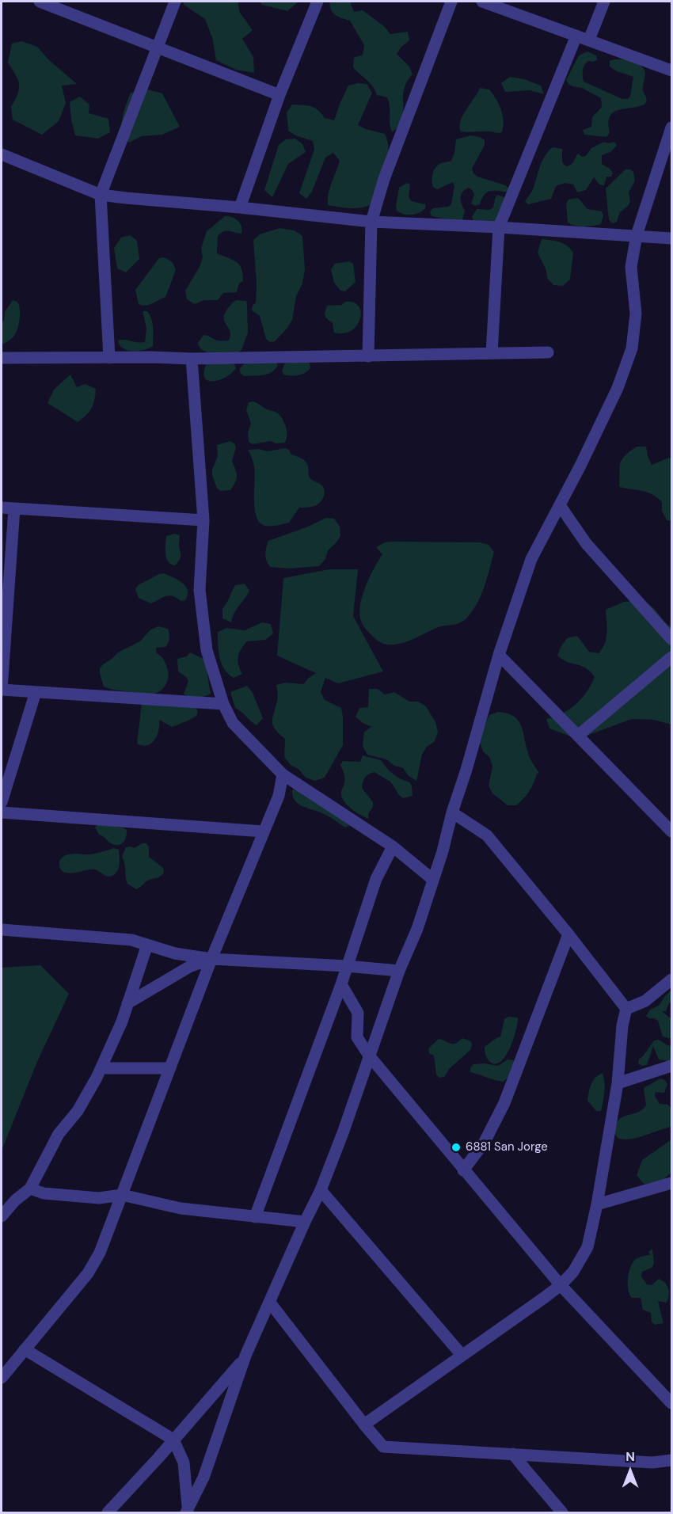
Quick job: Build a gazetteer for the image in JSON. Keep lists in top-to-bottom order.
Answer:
{
  "places": ["6881 San Jorge"],
  "north": "top"
}
